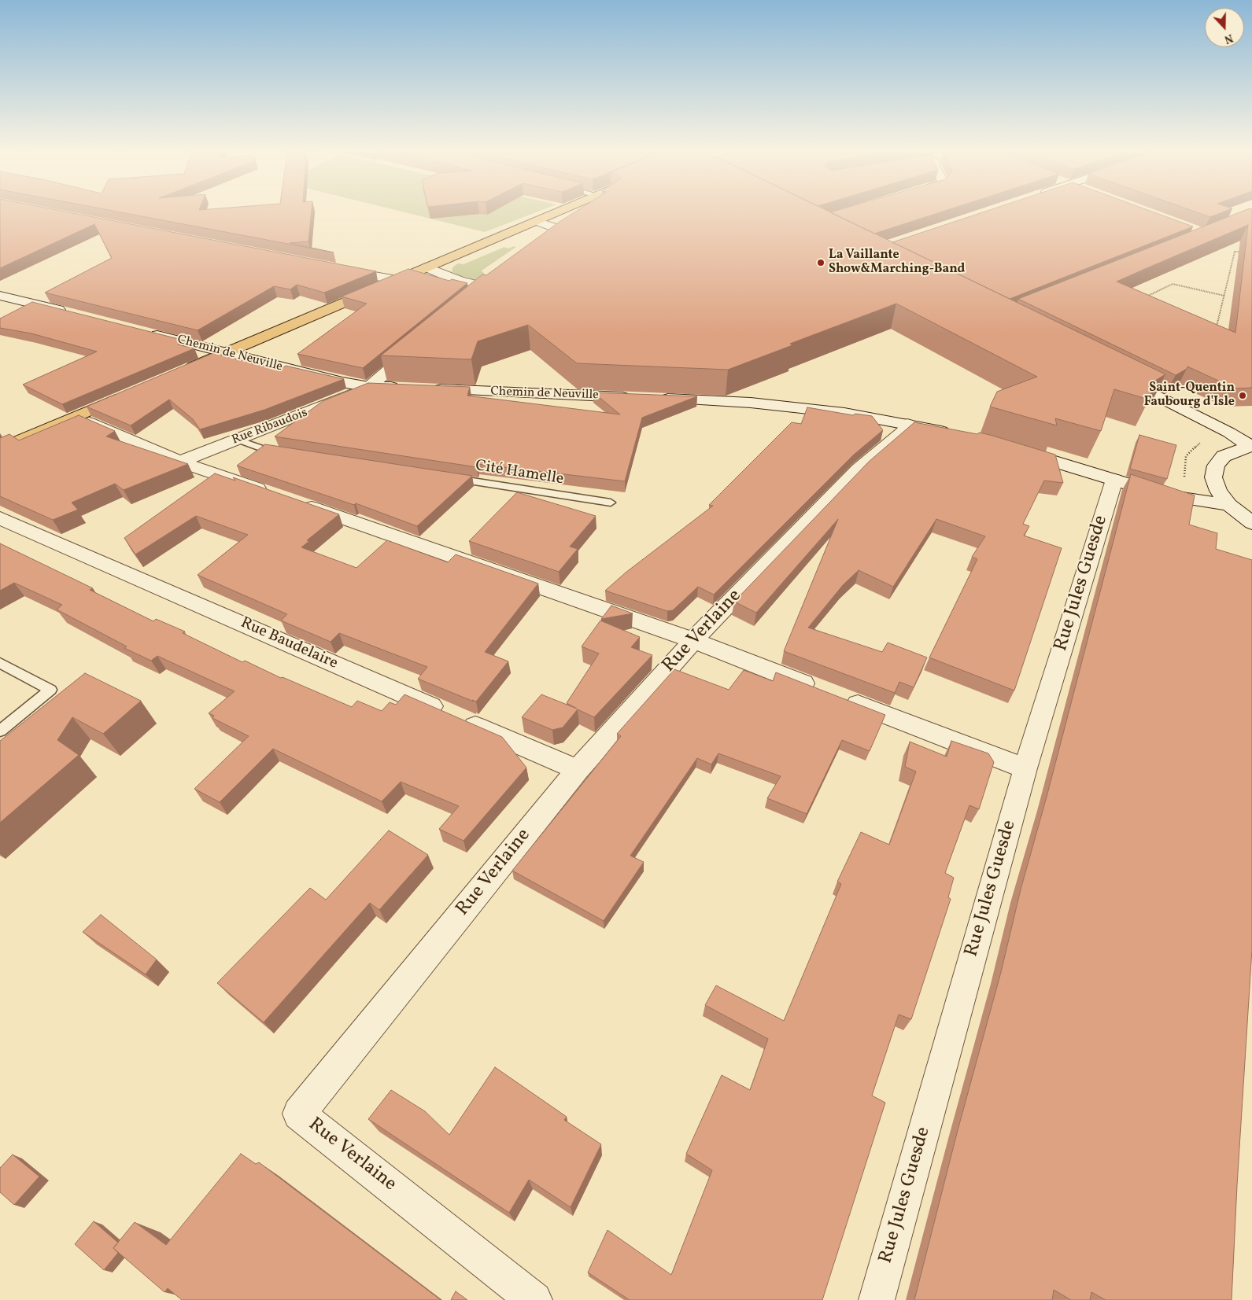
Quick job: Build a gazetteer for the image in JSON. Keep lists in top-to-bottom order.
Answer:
{
  "streets": {
    "street": [
      "Chemin de Neuville",
      "Rue Ribaudois",
      "Rue Jules Guesde",
      "Rue Verlaine",
      "Rue Baudelaire"
    ],
    "lane": ["Cité Hamelle"]
  },
  "crossings": [
    ["Chemin de Neuville", "Rue Ribaudois"],
    ["Chemin de Neuville", "Rue Verlaine"],
    ["Rue Verlaine", "Rue Baudelaire"]
  ],
  "places": ["La Vaillante Show&Marching-Band", "Saint-Quentin Faubourg d'Isle"],
  "north": "bottom"
}
